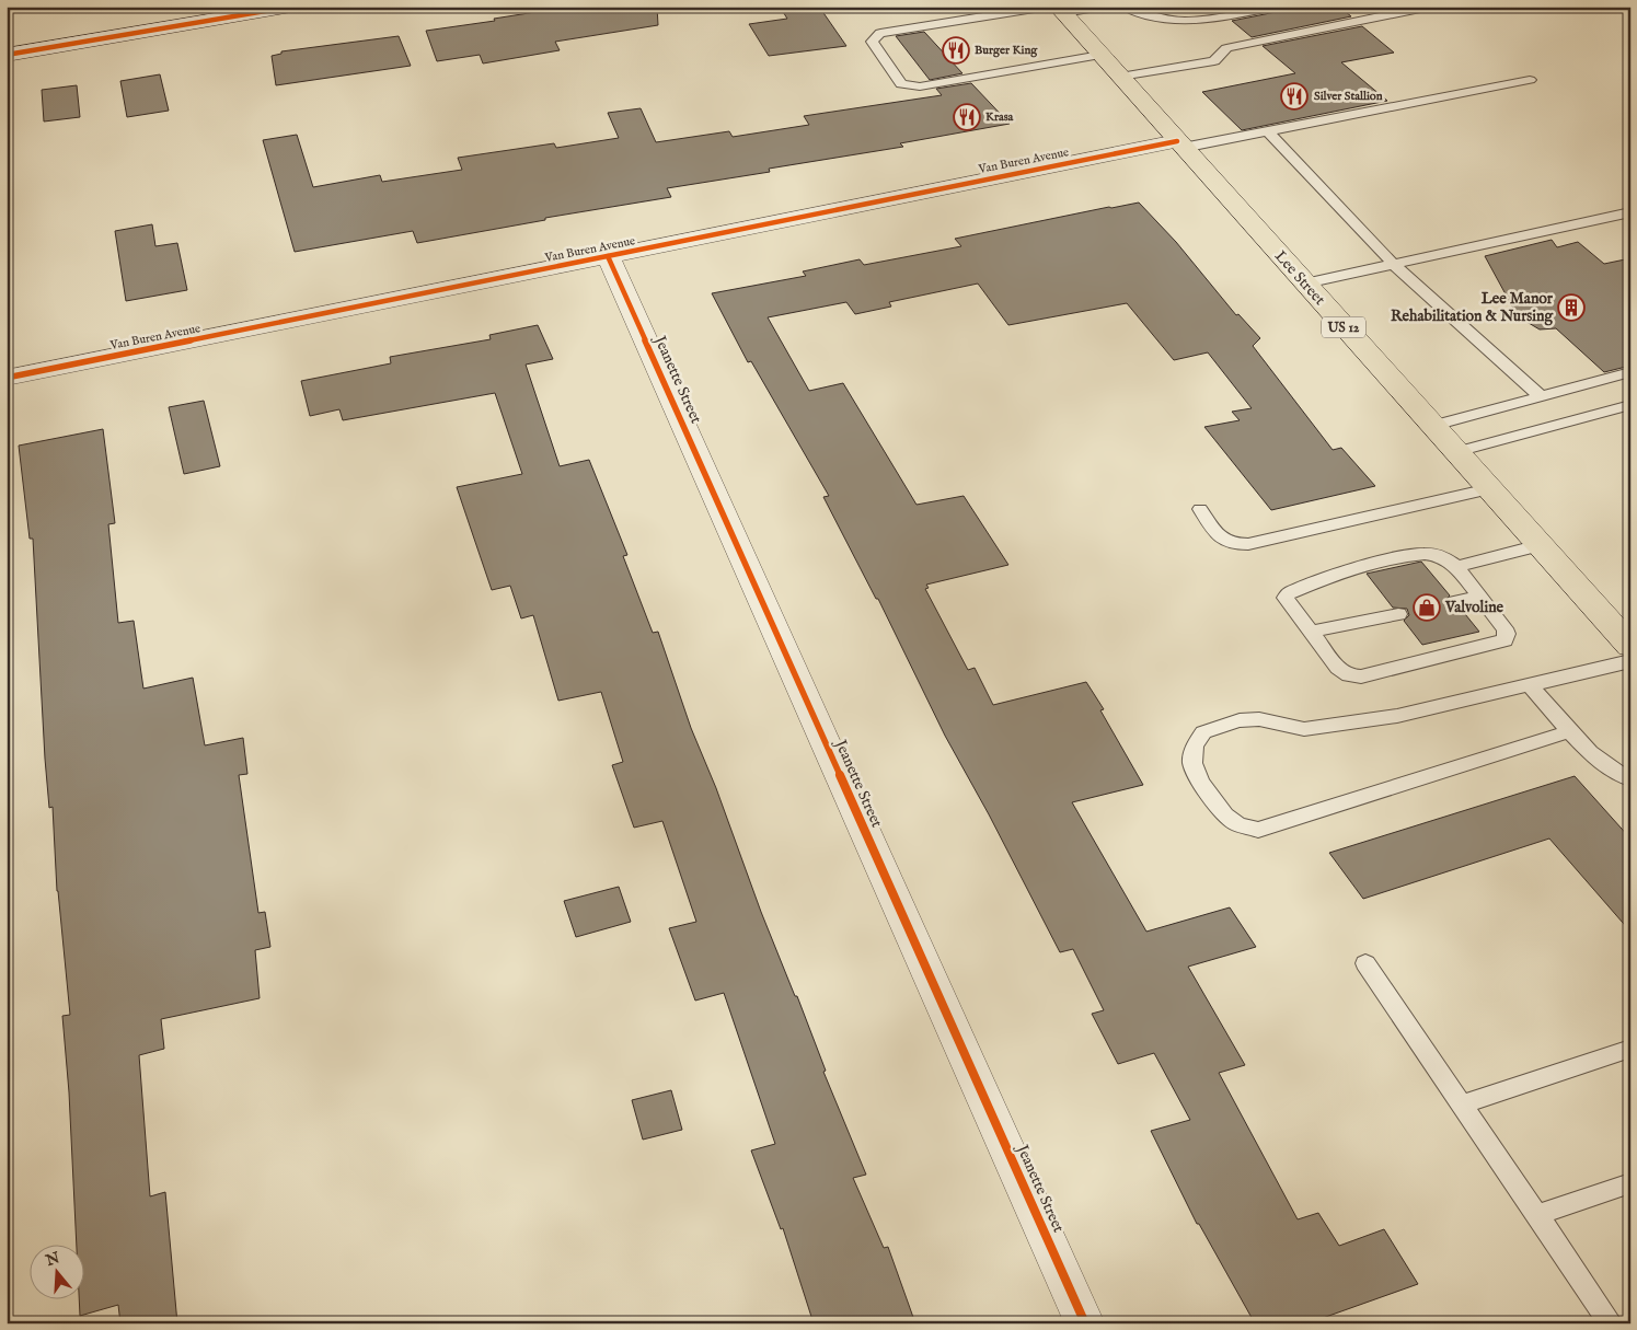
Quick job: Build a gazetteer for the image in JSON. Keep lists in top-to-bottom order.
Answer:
{
  "streets": {
    "main road": ["Lee Street", "US 12"],
    "street": ["Van Buren Avenue", "Jeanette Street"]
  },
  "crossings": [
    ["Van Buren Avenue", "Lee Street"],
    ["Van Buren Avenue", "Jeanette Street"]
  ],
  "places": {
    "restaurant": ["Burger King", "Silver Stallion", "Krasa"],
    "building": ["Lee Manor Rehabilitation & Nursing"],
    "shop": ["Valvoline"]
  },
  "north": "top"
}
